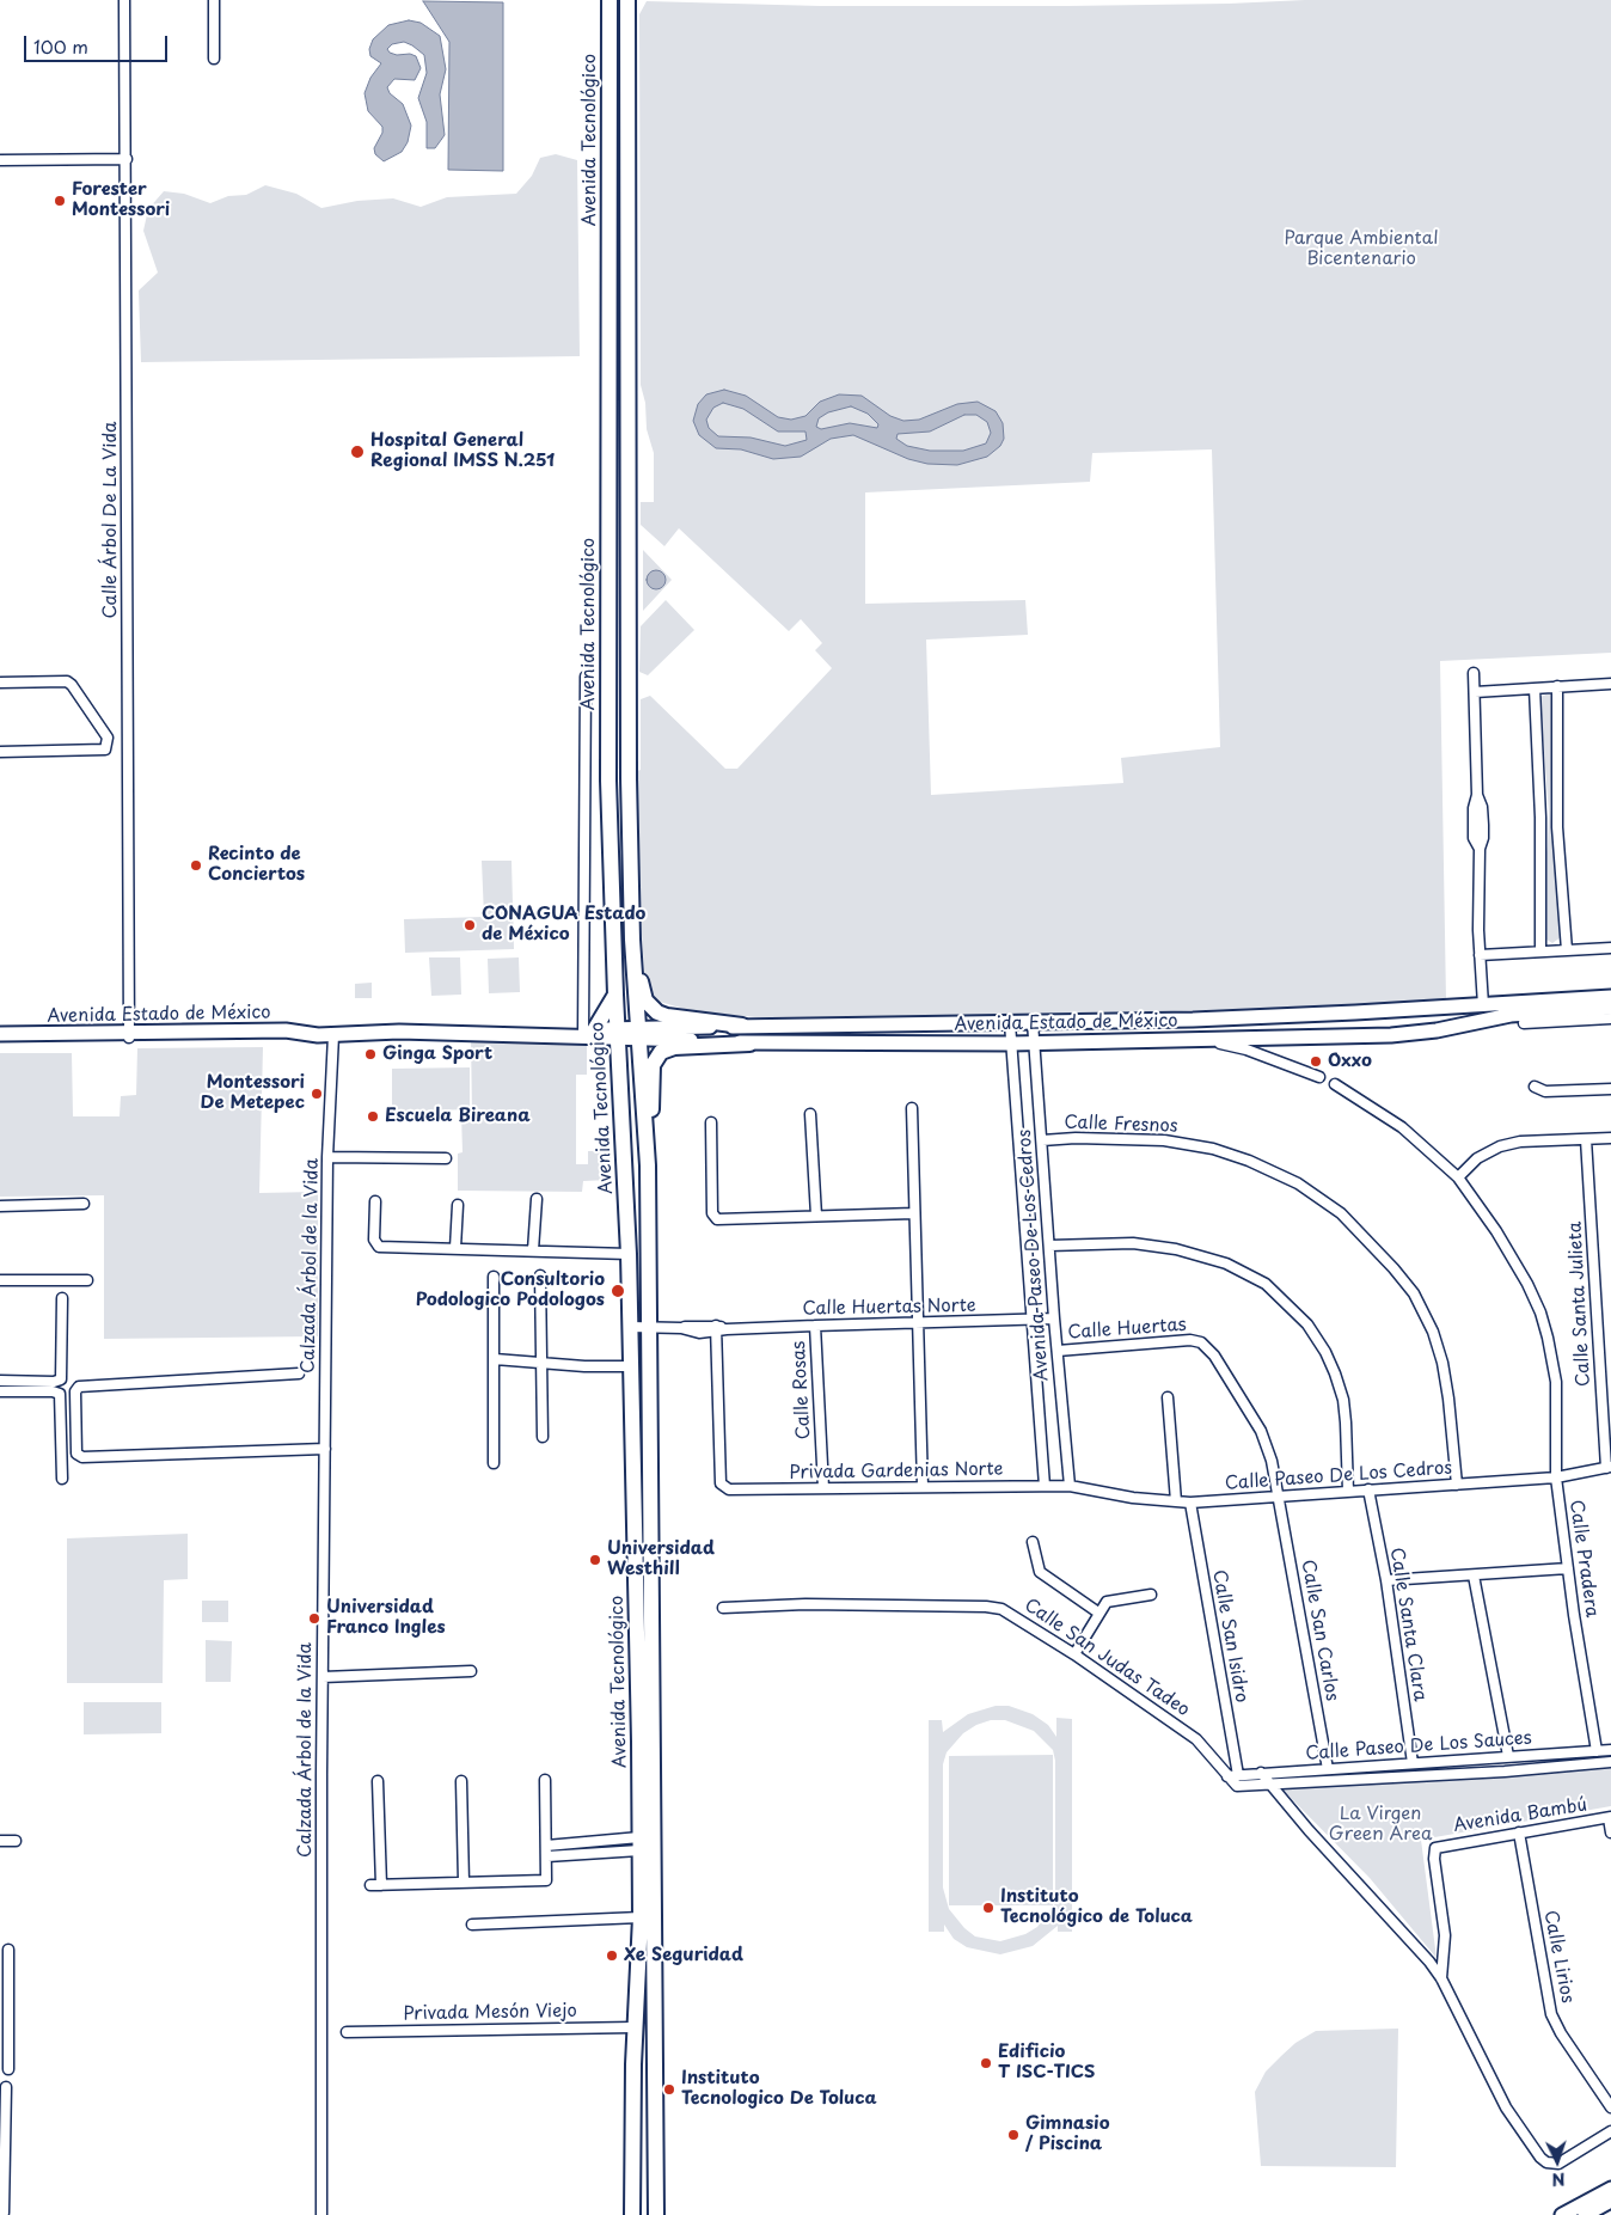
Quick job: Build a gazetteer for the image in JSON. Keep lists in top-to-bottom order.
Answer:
{
  "streets": {
    "main road": ["Avenida Tecnológico", "Avenida Estado de México"],
    "street": [
      "Calle Árbol De La Vida",
      "Calle Fresnos",
      "Avenida Paseo De Los Cedros",
      "Calzada Árbol de la Vida",
      "Calle Santa Julieta",
      "Calle Huertas Norte",
      "Calle Huertas",
      "Calle Rosas",
      "Privada Gardenias Norte",
      "Calle Paseo De Los Cedros",
      "Calle Pradera",
      "Calle Santa Clara",
      "Calle San Carlos",
      "Calle San Isidro",
      "Calle San Judas Tadeo",
      "Calle Paseo De Los Sauces",
      "Avenida Bambú",
      "Calle Lirios",
      "Privada Mesón Viejo"
    ]
  },
  "crossings": [
    ["Avenida Tecnológico", "Avenida Estado de México"],
    ["Avenida Tecnológico", "Calle Huertas Norte"],
    ["Avenida Tecnológico", "Privada Mesón Viejo"],
    ["Calle Árbol De La Vida", "Avenida Estado de México"],
    ["Avenida Estado de México", "Avenida Paseo De Los Cedros"],
    ["Avenida Estado de México", "Calzada Árbol de la Vida"],
    ["Calle Fresnos", "Avenida Paseo De Los Cedros"],
    ["Calle Fresnos", "Calle Paseo De Los Cedros"],
    ["Avenida Paseo De Los Cedros", "Calle Huertas Norte"],
    ["Avenida Paseo De Los Cedros", "Calle Huertas"],
    ["Avenida Paseo De Los Cedros", "Privada Gardenias Norte"],
    ["Avenida Paseo De Los Cedros", "Calle Paseo De Los Cedros"],
    ["Calle Santa Julieta", "Calle Paseo De Los Cedros"],
    ["Calle Huertas Norte", "Calle Rosas"],
    ["Calle Huertas Norte", "Privada Gardenias Norte"],
    ["Calle Huertas", "Calle Paseo De Los Cedros"],
    ["Calle Huertas", "Calle San Carlos"],
    ["Calle Rosas", "Privada Gardenias Norte"],
    ["Privada Gardenias Norte", "Calle Paseo De Los Cedros"],
    ["Calle Paseo De Los Cedros", "Calle Pradera"],
    ["Calle Paseo De Los Cedros", "Calle Santa Clara"],
    ["Calle Paseo De Los Cedros", "Calle San Carlos"],
    ["Calle Paseo De Los Cedros", "Calle San Isidro"],
    ["Calle Pradera", "Calle Paseo De Los Sauces"],
    ["Calle Santa Clara", "Calle Paseo De Los Sauces"],
    ["Calle San Carlos", "Calle Paseo De Los Sauces"],
    ["Calle San Isidro", "Calle San Judas Tadeo"],
    ["Calle San Isidro", "Calle Paseo De Los Sauces"],
    ["Calle San Judas Tadeo", "Calle Paseo De Los Sauces"],
    ["Avenida Bambú", "Calle Lirios"]
  ],
  "parks": ["Parque Ambiental Bicentenario", "La Virgen Green Area"],
  "places": [
    "Forester Montessori",
    "Hospital General Regional IMSS N.251",
    "Recinto de Conciertos",
    "CONAGUA Estado de México",
    "Ginga Sport",
    "Oxxo",
    "Montessori De Metepec",
    "Escuela Bireana",
    "Consultorio Podologico Podologos",
    "Universidad Westhill",
    "Universidad Franco Ingles",
    "Instituto Tecnológico de Toluca",
    "Xe Seguridad",
    "Edificio T ISC-TICS",
    "Instituto Tecnologico De Toluca",
    "Gimnasio / Piscina"
  ],
  "scale_bar": "100 m",
  "north": "bottom"
}
